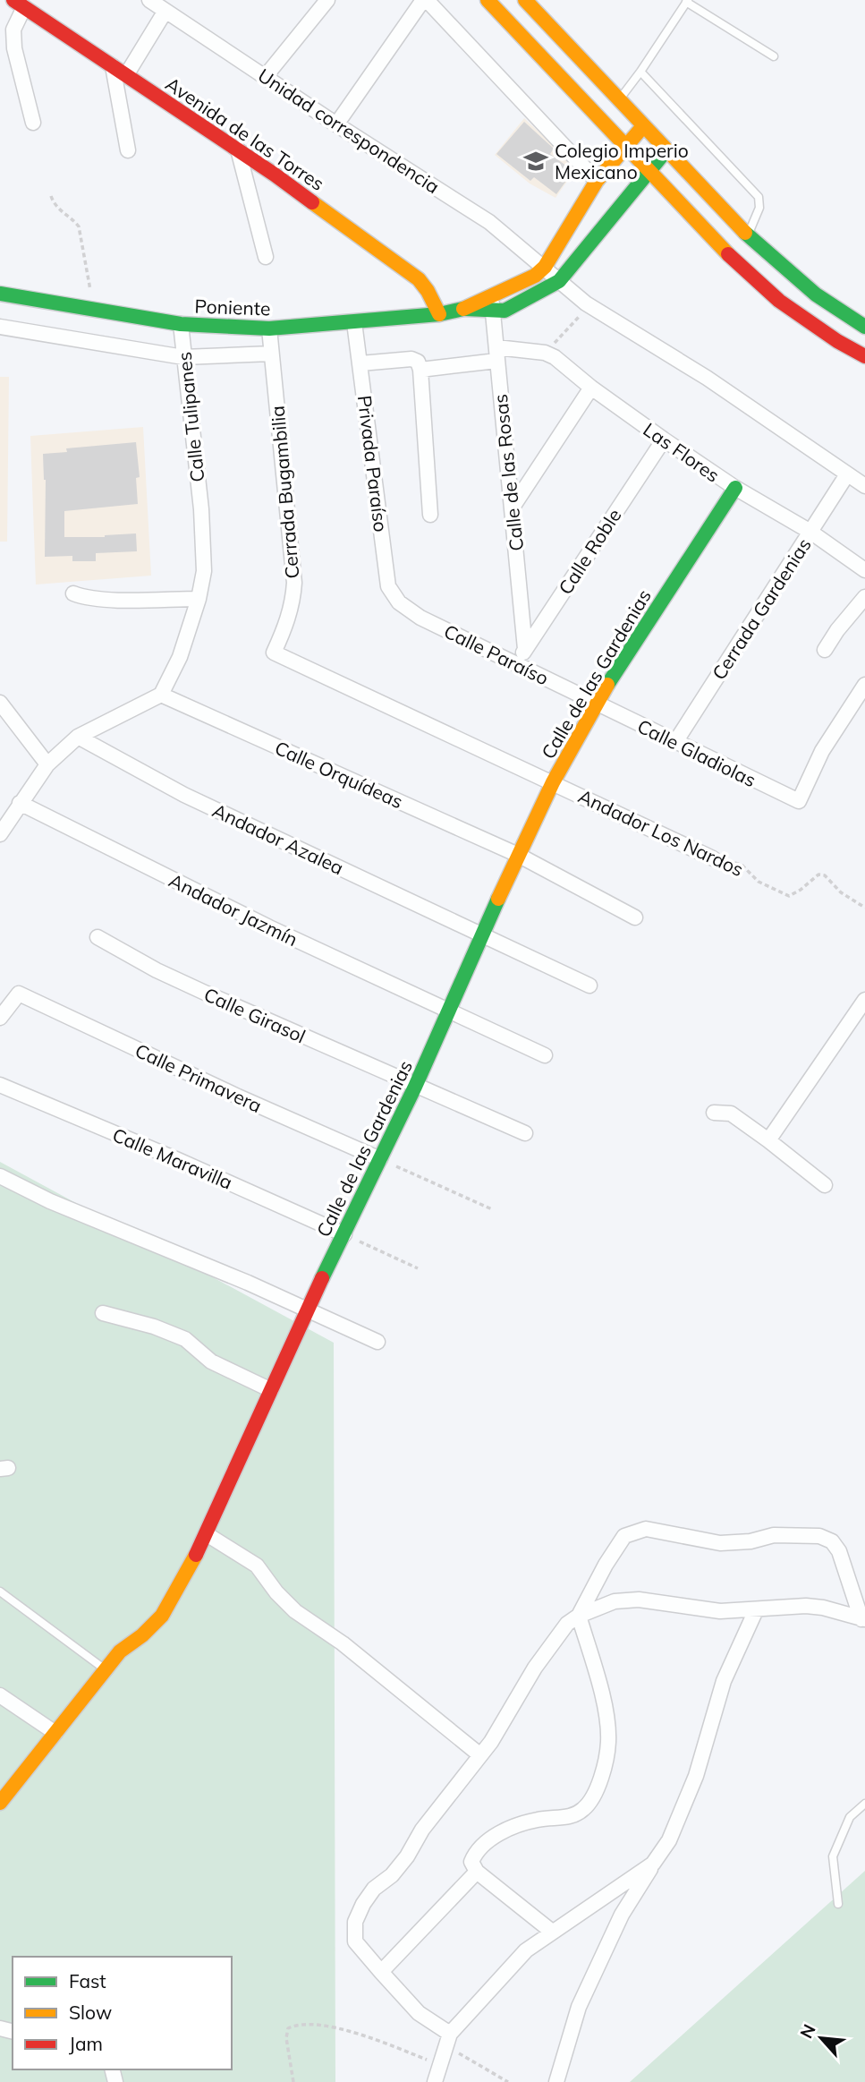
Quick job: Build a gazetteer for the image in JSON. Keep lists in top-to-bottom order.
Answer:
{
  "streets": {
    "street": [
      "Unidad correspondencia",
      "Avenida de las Torres",
      "Poniente",
      "Calle Tulipanes",
      "Las Flores",
      "Privada Paraíso",
      "Calle de las Rosas",
      "Cerrada Bugambilia",
      "Calle Roble",
      "Cerrada Gardenias",
      "Calle Paraíso",
      "Calle de las Gardenias",
      "Calle Gladiolas",
      "Calle Orquídeas",
      "Andador Los Nardos",
      "Andador Azalea",
      "Andador Jazmín",
      "Calle Girasol",
      "Calle Primavera",
      "Calle Maravilla"
    ]
  },
  "crossings": [
    ["Unidad correspondencia", "Poniente"],
    ["Avenida de las Torres", "Poniente"],
    ["Poniente", "Calle Tulipanes"],
    ["Poniente", "Privada Paraíso"],
    ["Poniente", "Calle de las Rosas"],
    ["Poniente", "Cerrada Bugambilia"],
    ["Las Flores", "Privada Paraíso"],
    ["Las Flores", "Calle de las Rosas"],
    ["Las Flores", "Calle Roble"],
    ["Las Flores", "Cerrada Gardenias"],
    ["Las Flores", "Calle de las Gardenias"],
    ["Privada Paraíso", "Calle Paraíso"],
    ["Calle de las Rosas", "Calle Roble"],
    ["Cerrada Bugambilia", "Andador Los Nardos"],
    ["Calle Roble", "Calle Paraíso"],
    ["Cerrada Gardenias", "Calle Gladiolas"],
    ["Calle Paraíso", "Calle de las Gardenias"],
    ["Calle Paraíso", "Calle Gladiolas"],
    ["Calle de las Gardenias", "Calle Gladiolas"],
    ["Calle de las Gardenias", "Calle Orquídeas"],
    ["Calle de las Gardenias", "Andador Los Nardos"],
    ["Calle de las Gardenias", "Andador Azalea"],
    ["Calle de las Gardenias", "Andador Jazmín"],
    ["Calle de las Gardenias", "Calle Girasol"],
    ["Calle de las Gardenias", "Calle Primavera"],
    ["Calle de las Gardenias", "Calle Maravilla"]
  ],
  "places": {
    "school or university": ["Colegio Imperio Mexicano"]
  },
  "legend": ["Fast", "Slow", "Jam"],
  "north": "top left"
}
